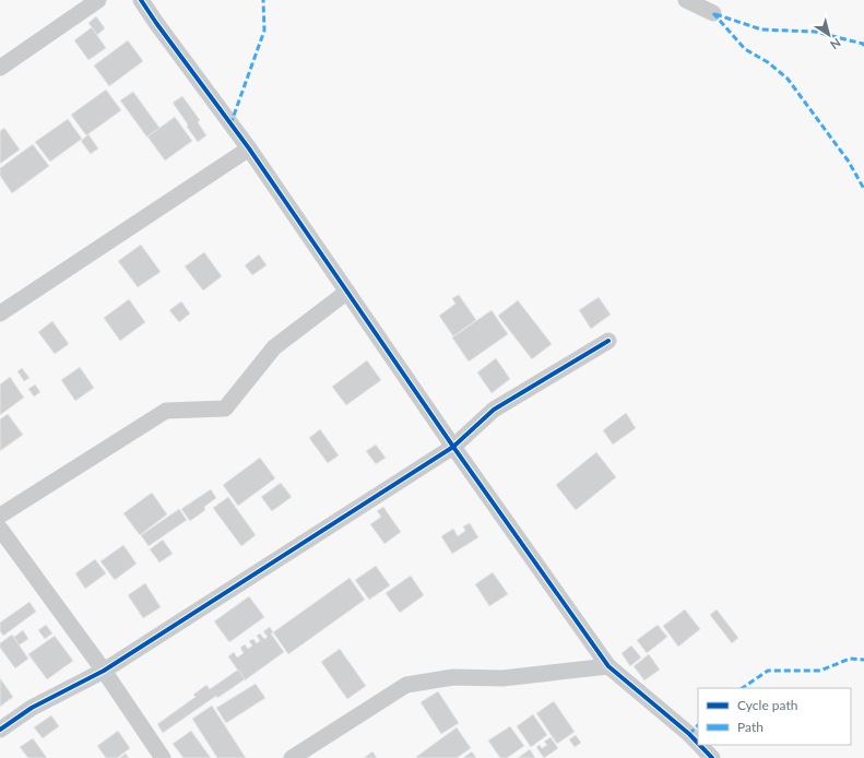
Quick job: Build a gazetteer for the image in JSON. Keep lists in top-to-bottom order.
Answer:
{
  "legend": ["Cycle path", "Path"],
  "north": "bottom right"
}
